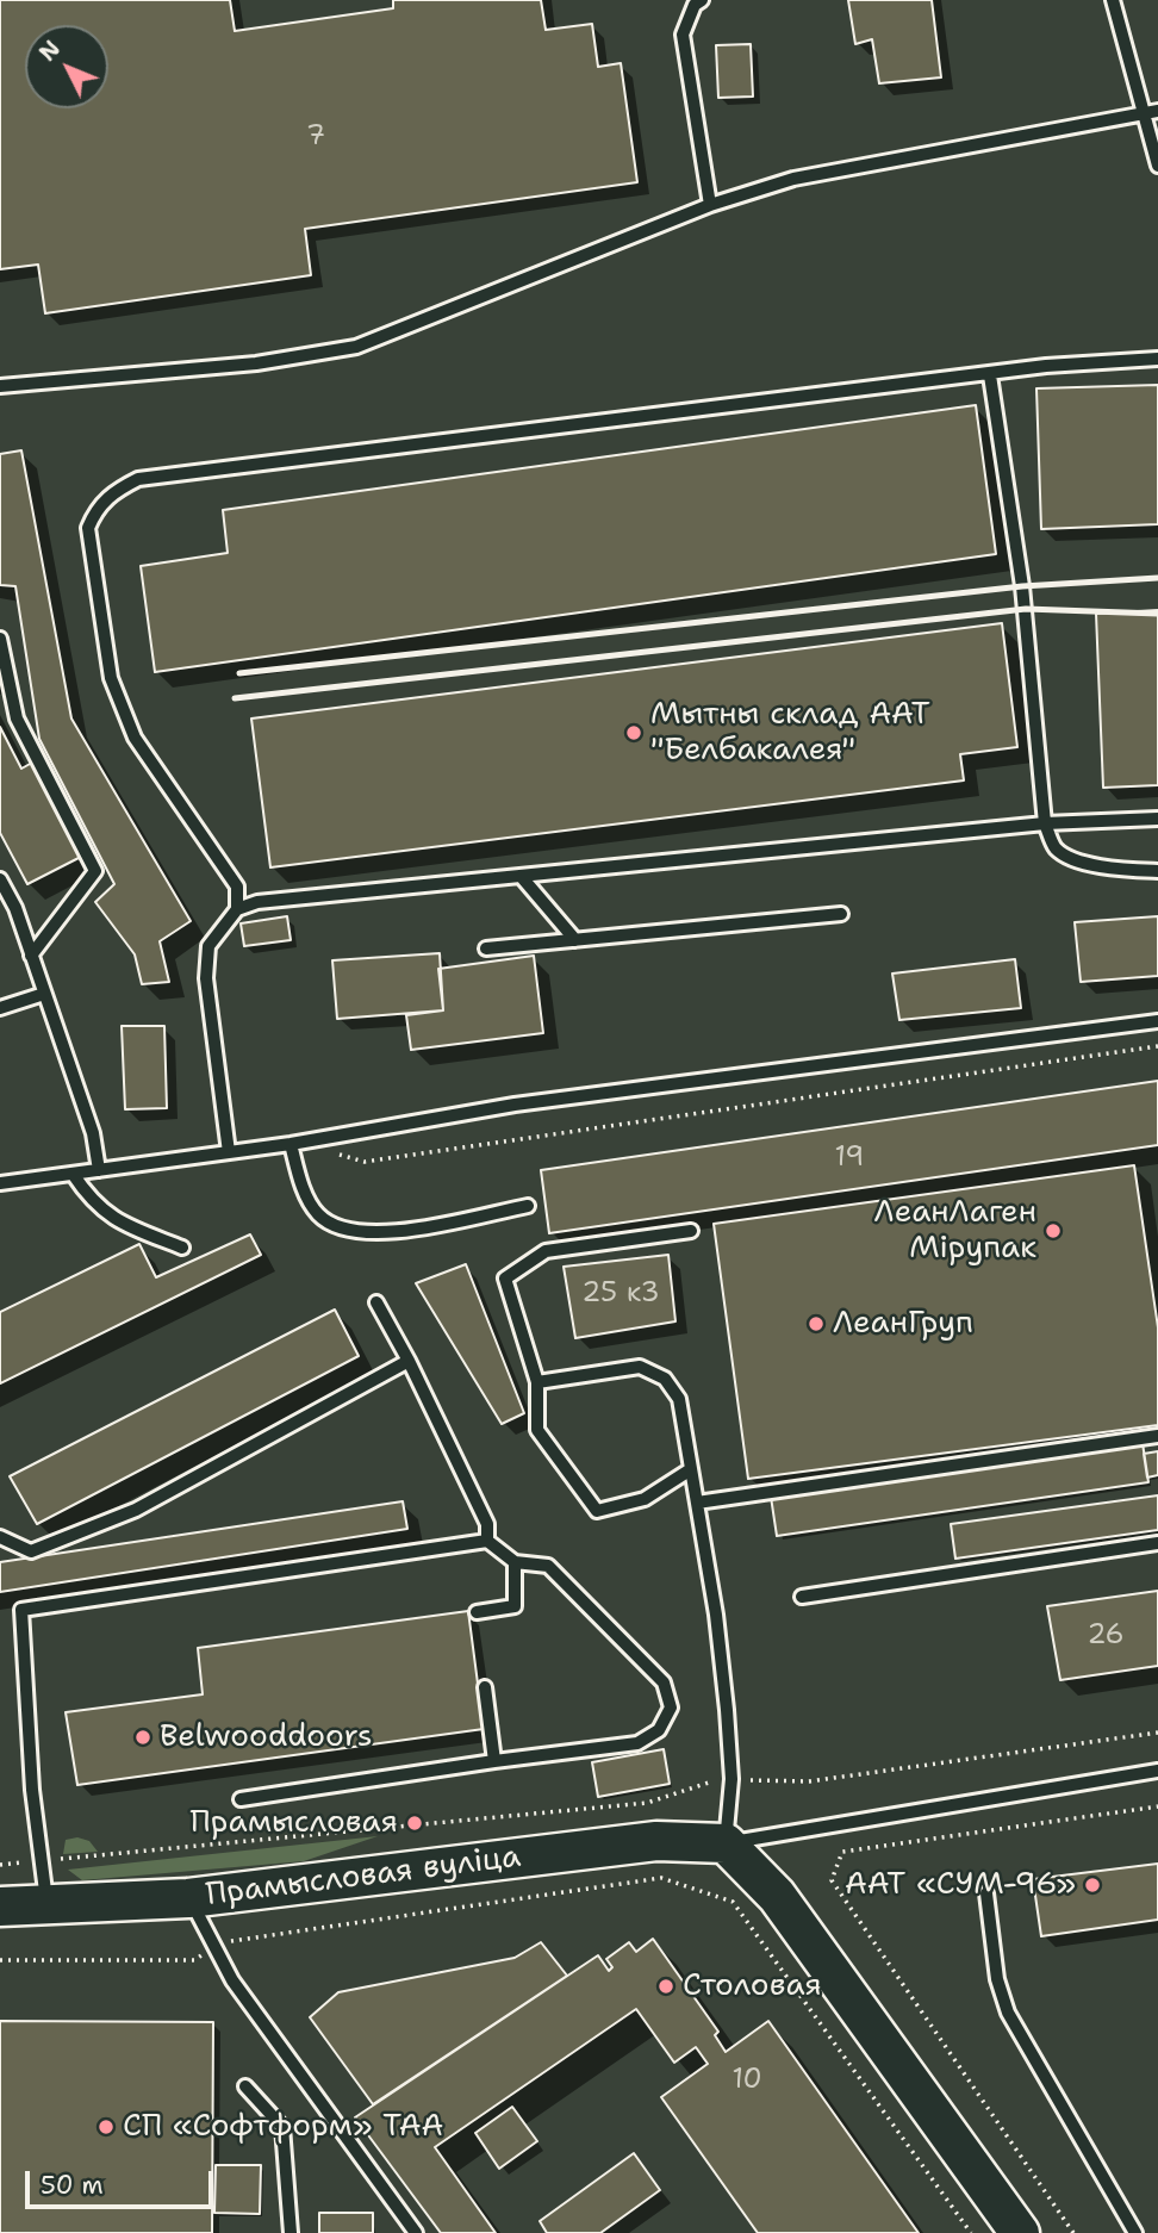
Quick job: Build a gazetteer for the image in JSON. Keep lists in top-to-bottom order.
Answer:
{
  "streets": {
    "main road": ["Прамысловая вуліца"]
  },
  "places": [
    "Мытны склад ААТ \"Белбакалея\"",
    "ЛеанЛаген Мірупак",
    "ЛеанГруп",
    "Belwooddoors",
    "Прамысловая",
    "ААТ «СУМ-96»",
    "Столовая",
    "СП «Софтформ» ТАА"
  ],
  "house_numbers": [
    "7",
    "19",
    "25 к3",
    "26",
    "10"
  ],
  "scale_bar": "50 m",
  "north": "top left"
}
